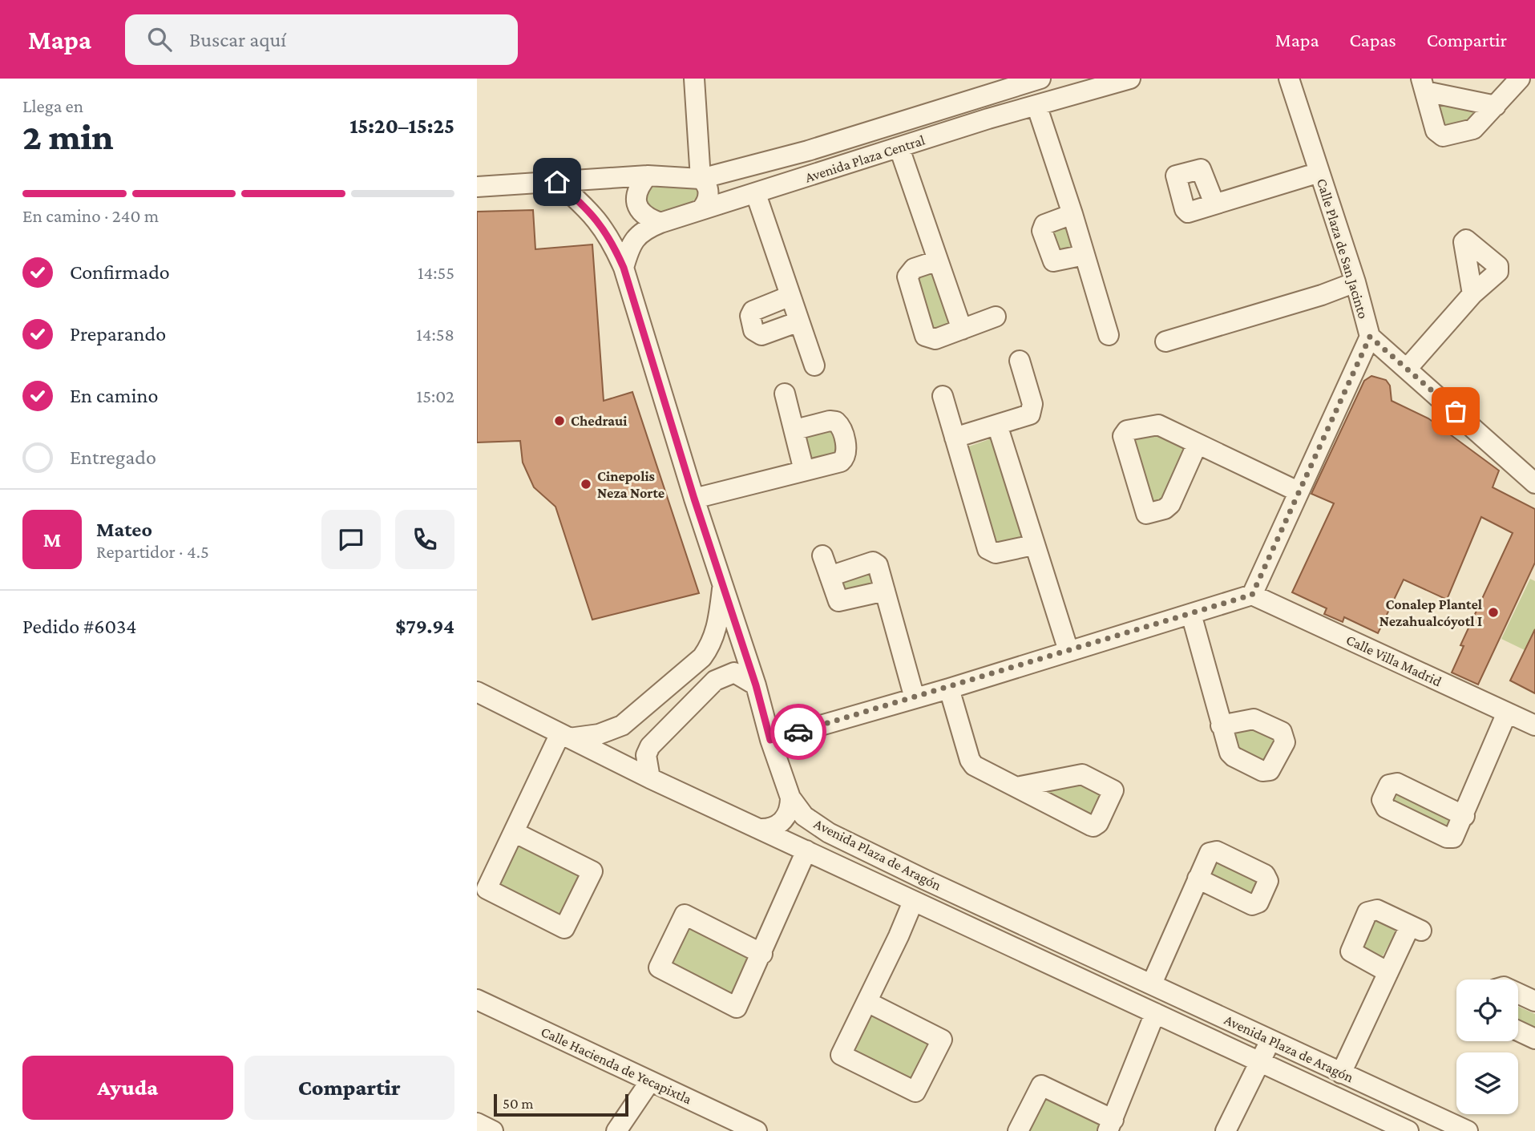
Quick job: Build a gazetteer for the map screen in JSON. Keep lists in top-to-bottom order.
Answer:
{
  "streets": {
    "street": [
      "Avenida Plaza Central",
      "Calle Plaza de San Jacinto",
      "Calle Villa Madrid",
      "Avenida Plaza de Aragón",
      "Calle Hacienda de Yecapixtla"
    ]
  },
  "crossings": [
    ["Avenida Plaza Central", "Avenida Plaza de Aragón"]
  ],
  "places": ["Chedraui", "Cinepolis Neza Norte", "Conalep Plantel Nezahualcóyotl I"],
  "scale_bar": "50 m",
  "page": {
    "header": "Mapa",
    "search": "Buscar aquí",
    "nav": ["Mapa", "Capas", "Compartir"],
    "heading": ["2 min", "Llega en", "15:20–15:25"],
    "panel": [
      "Mateo",
      "Repartidor · 4.5",
      "Pedido #6034",
      "$79.94"
    ],
    "bar": "En camino · 240 m",
    "list": [
      ["Confirmado", "14:55"],
      ["Preparando", "14:58"],
      ["En camino", "15:02"],
      "Entregado"
    ],
    "round": "M",
    "buttons": ["Ayuda", "Compartir"],
    "scale": "50 m"
  }
}
